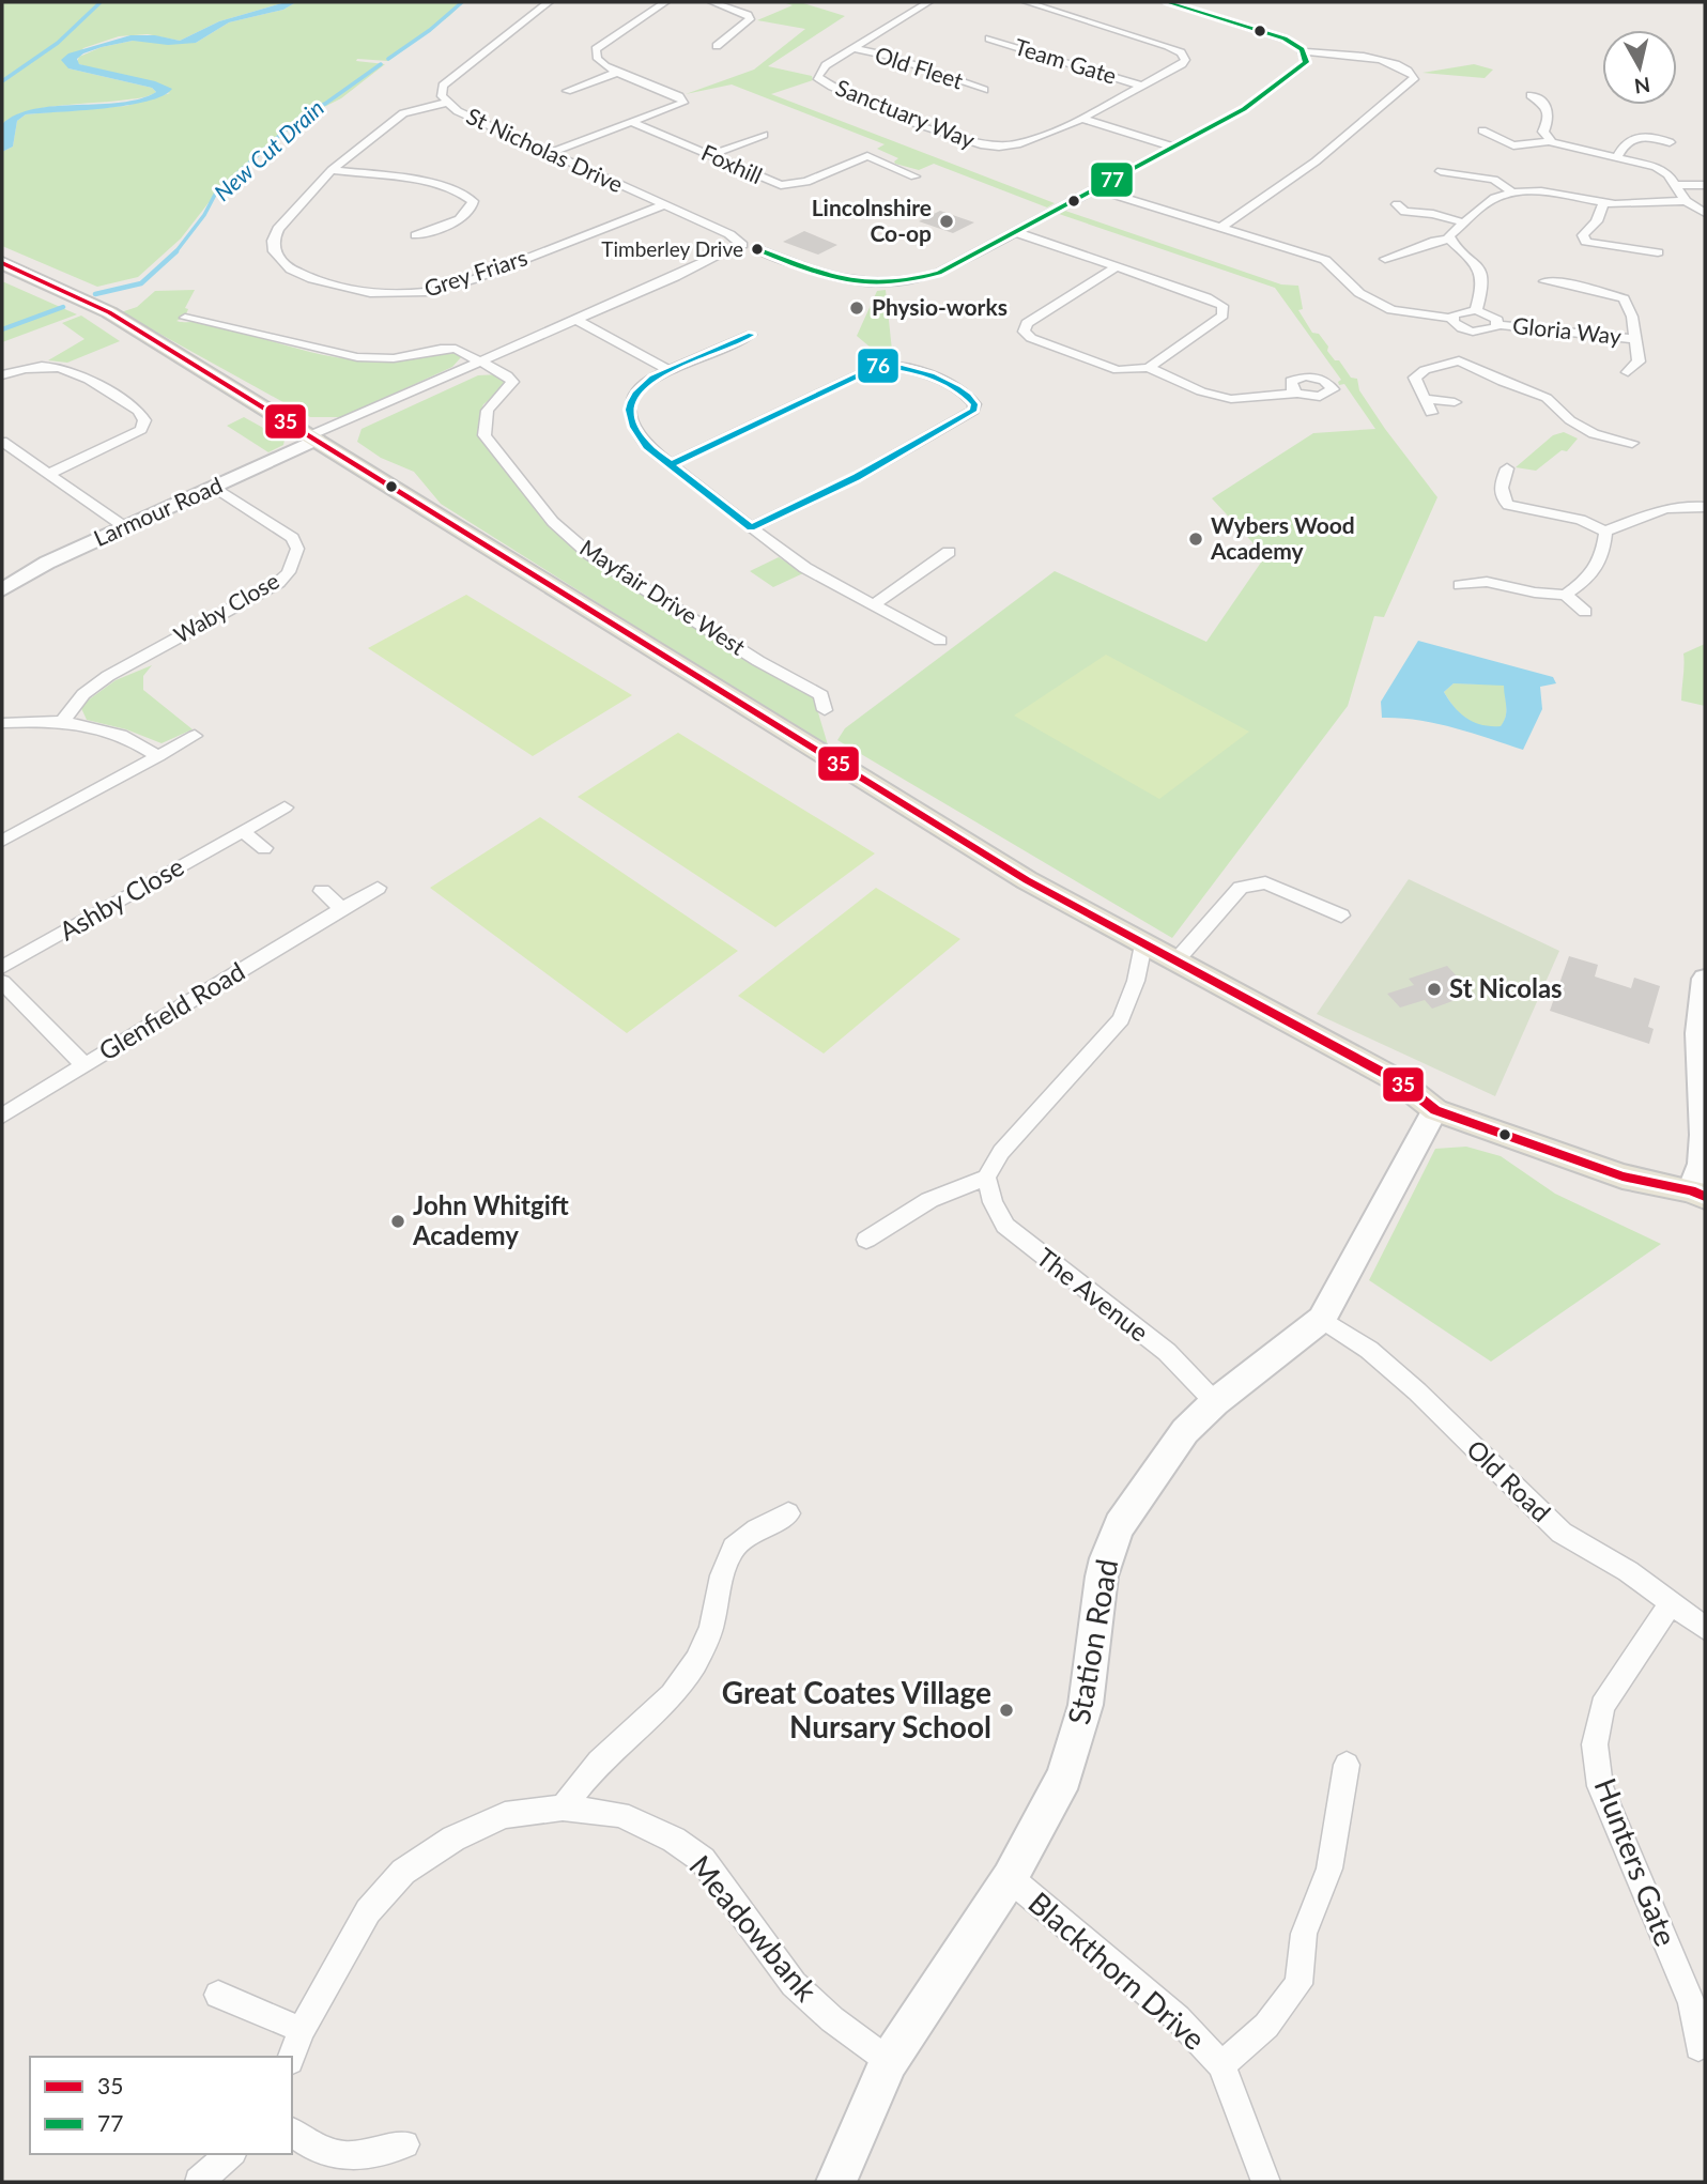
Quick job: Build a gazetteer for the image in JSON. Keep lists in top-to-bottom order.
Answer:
{
  "streets": {
    "street": [
      "Team Gate",
      "Old Fleet",
      "Sanctuary Way",
      "St Nicholas Drive",
      "Foxhill",
      "Grey Friars",
      "Gloria Way",
      "Larmour Road",
      "Mayfair Drive West",
      "Waby Close",
      "Ashby Close",
      "Glenfield Road",
      "The Avenue",
      "Old Road",
      "Station Road",
      "Hunters Gate",
      "Meadowbank",
      "Blackthorn Drive"
    ]
  },
  "crossings": [
    ["Team Gate", "Sanctuary Way"],
    ["Old Fleet", "Sanctuary Way"],
    ["St Nicholas Drive", "Grey Friars"],
    ["Larmour Road", "Waby Close"],
    ["The Avenue", "Station Road"],
    ["Old Road", "Station Road"],
    ["Old Road", "Hunters Gate"],
    ["Station Road", "Meadowbank"],
    ["Station Road", "Blackthorn Drive"]
  ],
  "water": ["New Cut Drain"],
  "places": [
    "Lincolnshire Co-op",
    "Timberley Drive",
    "Physio-works",
    "Wybers Wood Academy",
    "St Nicolas",
    "John Whitgift Academy",
    "Great Coates Village Nursary School"
  ],
  "lines": ["transit line 77", "transit line 35", "transit line 76"],
  "legend": ["35", "77"],
  "north": "bottom"
}
